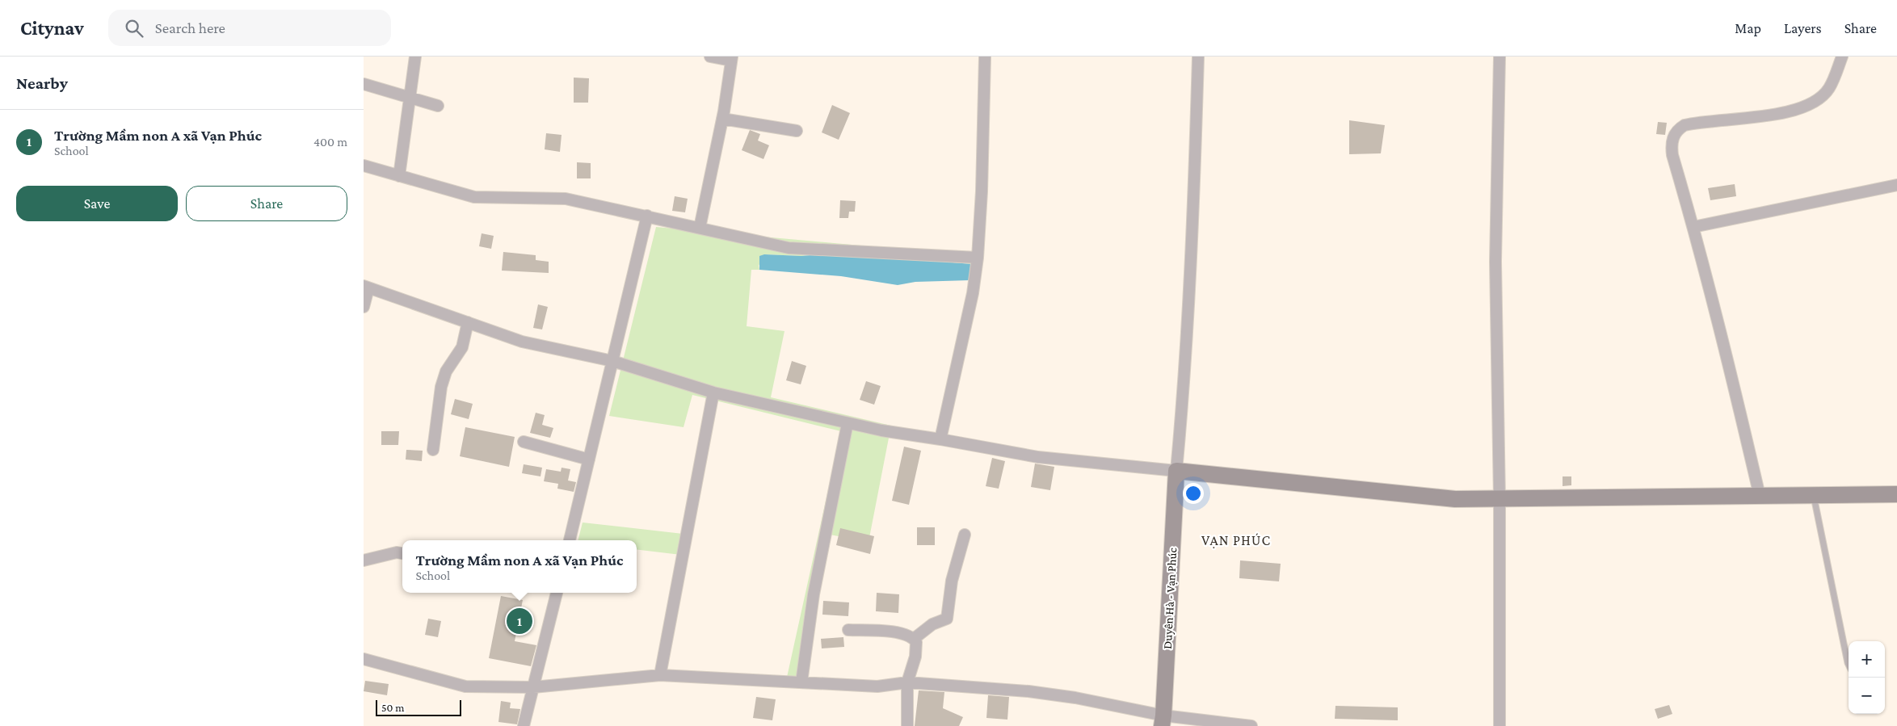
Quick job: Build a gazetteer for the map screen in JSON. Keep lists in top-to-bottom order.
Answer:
{
  "streets": {
    "street": ["Duyên Hà - Vạn Phúc"]
  },
  "districts": ["VẠN PHÚC"],
  "scale_bar": "50 m",
  "page": {
    "header": "Citynav",
    "search": "Search here",
    "nav": ["Map", "Layers", "Share"],
    "heading": "Nearby",
    "list": [
      {
        "mark": "1",
        "name": "Trường Mầm non A xã Vạn Phúc",
        "note": "School",
        "value": "400 m"
      }
    ],
    "buttons": ["Save", "Share"],
    "popup": ["Trường Mầm non A xã Vạn Phúc", "School"],
    "pins": "1",
    "map_buttons": ["+", "−"],
    "scale": "50 m"
  }
}
